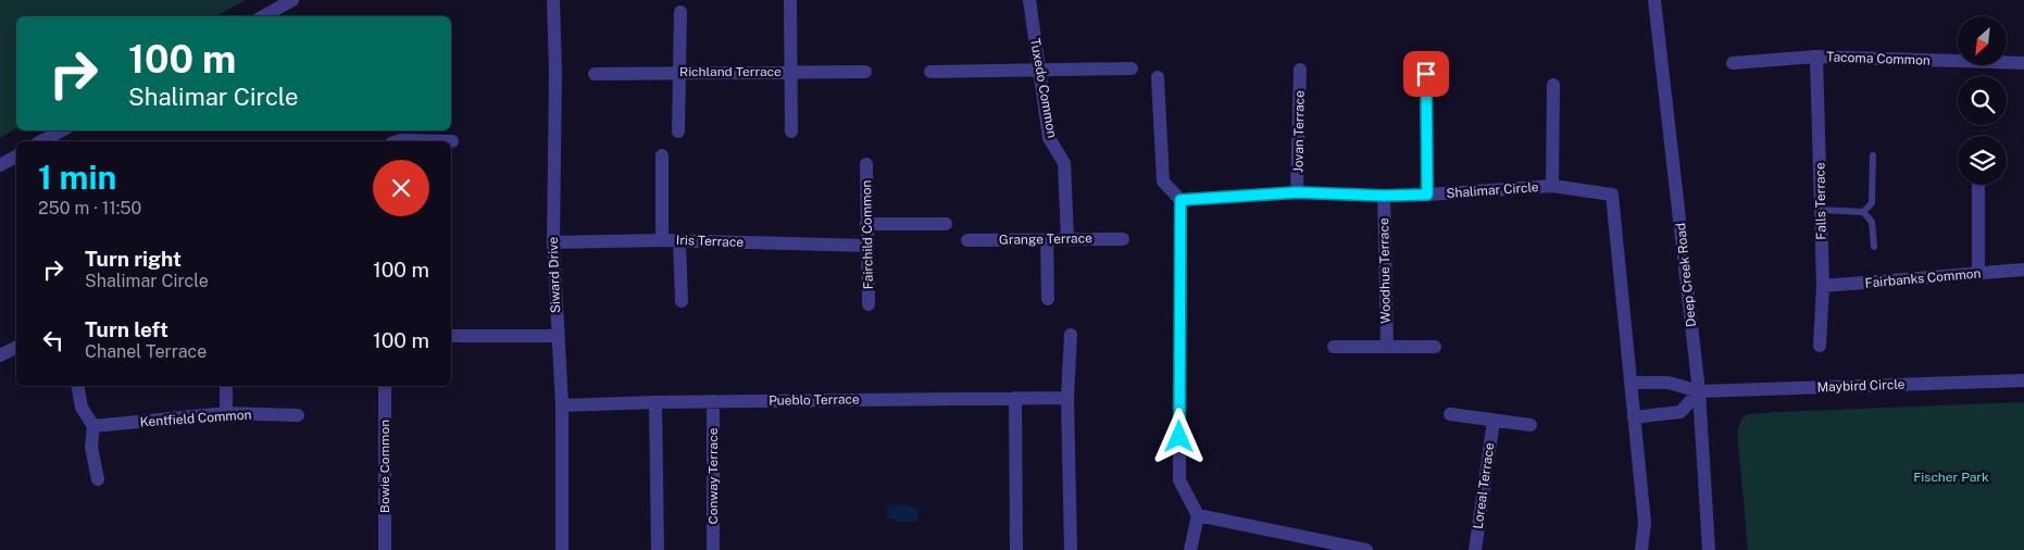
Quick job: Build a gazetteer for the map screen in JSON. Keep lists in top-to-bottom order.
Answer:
{
  "streets": {
    "street": [
      "Tacoma Common",
      "Richland Terrace",
      "Tuxedo Common",
      "Jovan Terrace",
      "Shalimar Circle",
      "Falls Terrace",
      "Fairchild Common",
      "Grange Terrace",
      "Iris Terrace",
      "Woodhue Terrace",
      "Siward Drive",
      "Deep Creek Road",
      "Fairbanks Common",
      "Maybird Circle",
      "Pueblo Terrace",
      "Kentfield Common",
      "Bowie Common",
      "Conway Terrace",
      "Loreal Terrace"
    ]
  },
  "crossings": [
    ["Tacoma Common", "Falls Terrace"],
    ["Tuxedo Common", "Grange Terrace"],
    ["Jovan Terrace", "Shalimar Circle"],
    ["Shalimar Circle", "Woodhue Terrace"],
    ["Shalimar Circle", "Maybird Circle"],
    ["Falls Terrace", "Fairbanks Common"],
    ["Fairchild Common", "Iris Terrace"],
    ["Iris Terrace", "Siward Drive"],
    ["Siward Drive", "Pueblo Terrace"],
    ["Deep Creek Road", "Maybird Circle"],
    ["Pueblo Terrace", "Conway Terrace"]
  ],
  "parks": ["Fischer Park"],
  "north": "bottom left",
  "page": {
    "turn": ["100 m", "Shalimar Circle"],
    "heading": ["1 min", "250 m · 11:50"],
    "list": [
      {
        "name": "Turn right",
        "note": "Shalimar Circle",
        "value": "100 m"
      },
      {
        "name": "Turn left",
        "note": "Chanel Terrace",
        "value": "100 m"
      }
    ]
  }
}
